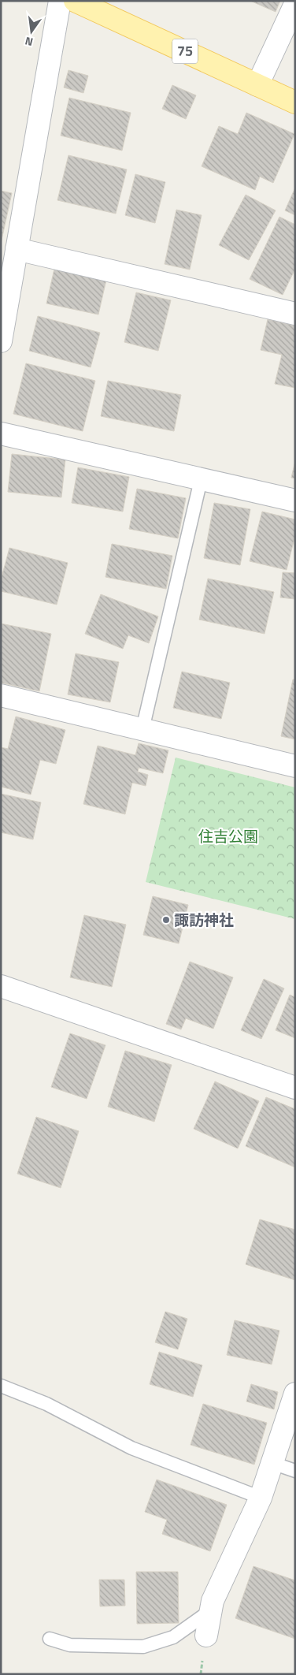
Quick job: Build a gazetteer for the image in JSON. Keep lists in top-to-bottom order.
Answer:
{
  "streets": {
    "main road": ["75"]
  },
  "parks": ["住吉公園"],
  "places": ["諏訪神社"],
  "north": "bottom"
}
